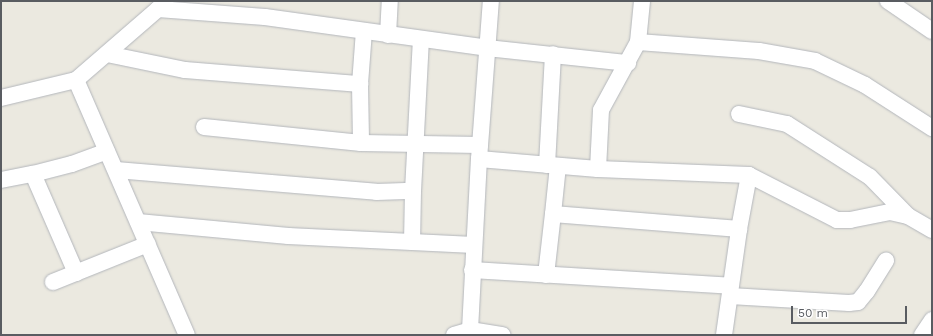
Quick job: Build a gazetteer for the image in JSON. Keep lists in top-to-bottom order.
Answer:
{
  "scale_bar": "50 m"
}
